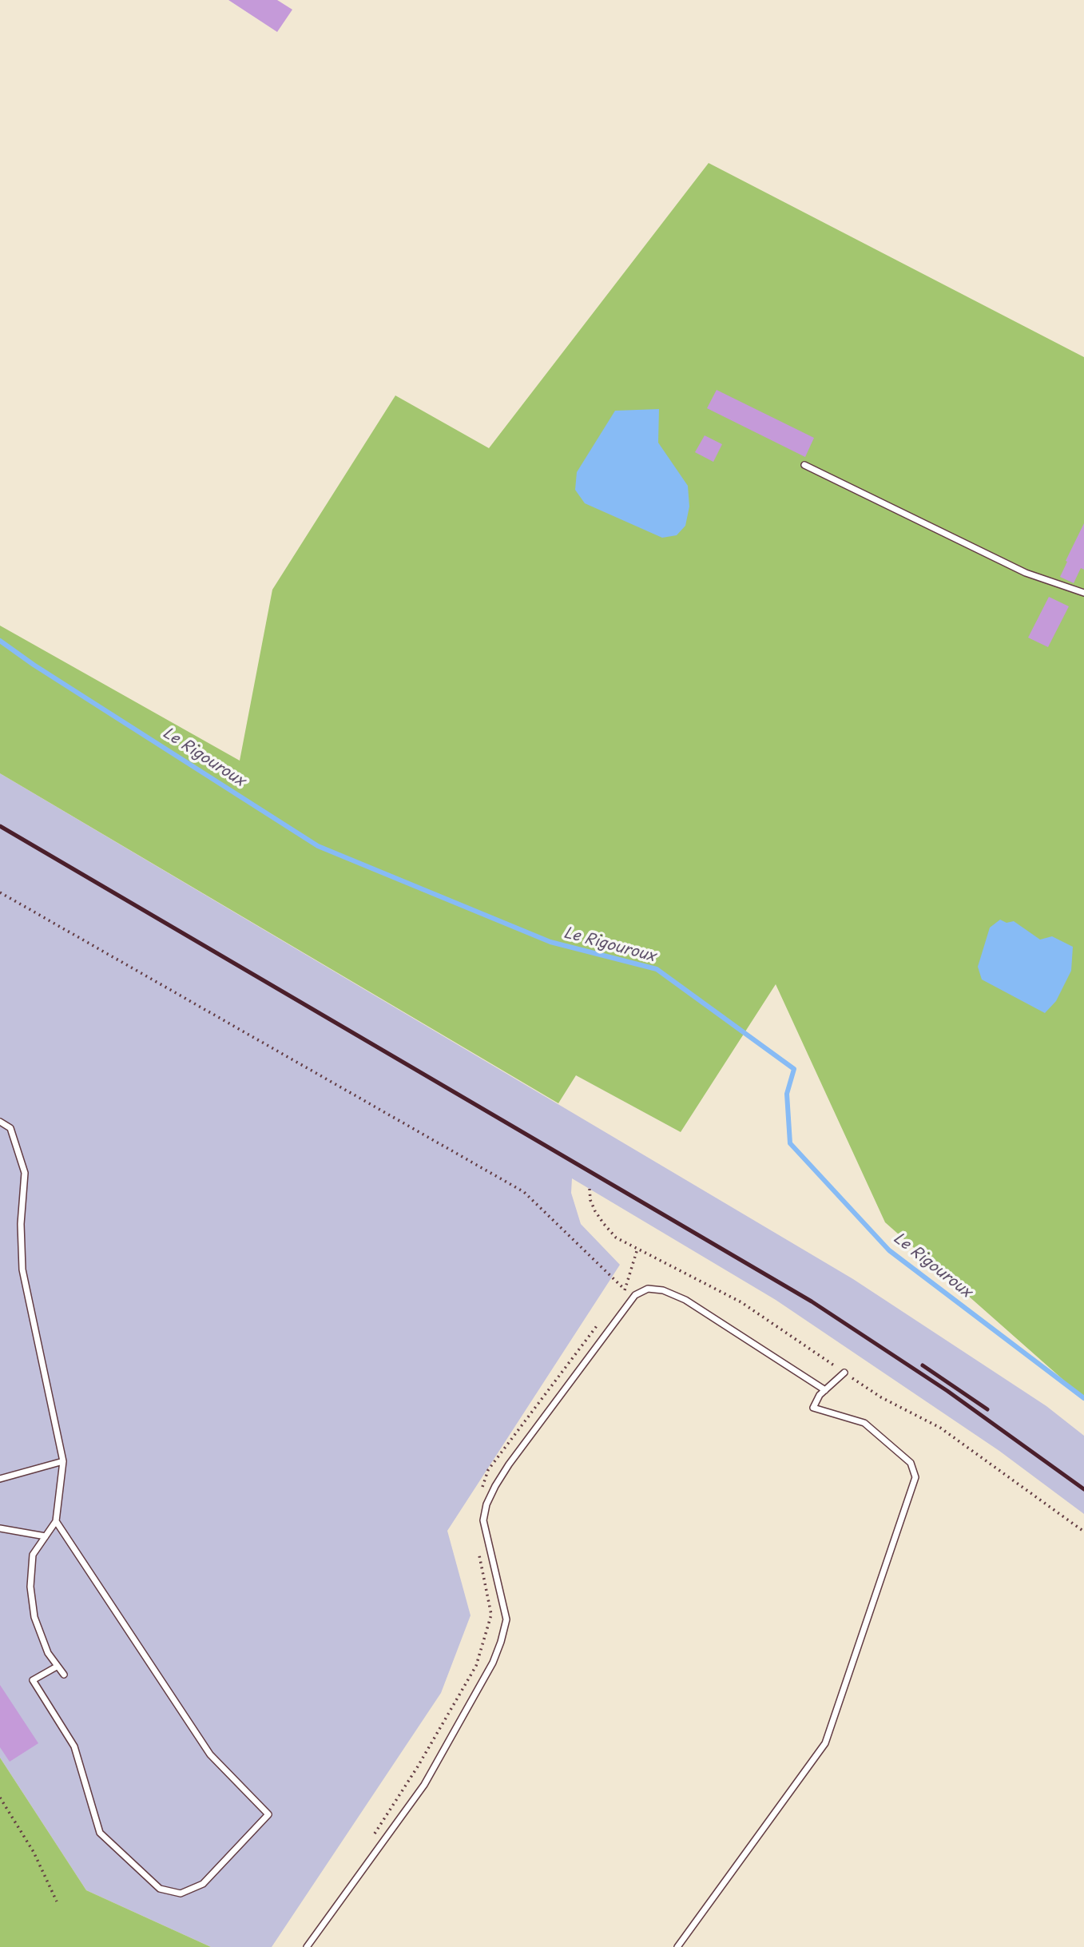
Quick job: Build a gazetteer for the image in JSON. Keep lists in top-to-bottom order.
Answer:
{
  "water": ["Le Rigouroux"]
}
